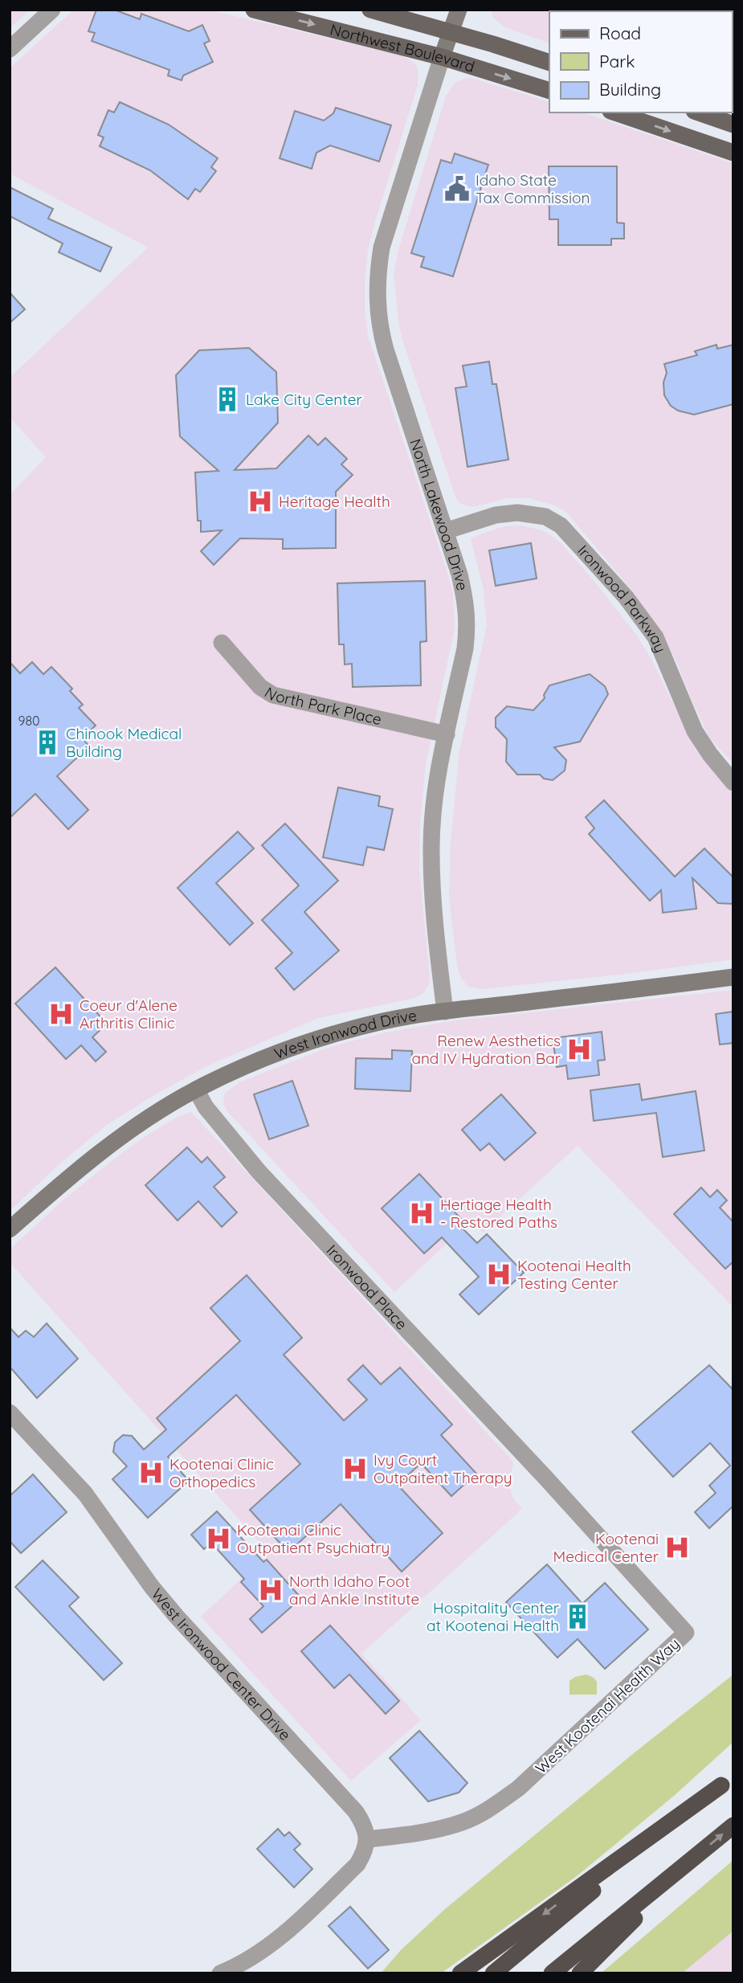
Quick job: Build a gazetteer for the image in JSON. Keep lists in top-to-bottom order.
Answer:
{
  "streets": {
    "main road": ["Northwest Boulevard"],
    "street": [
      "North Lakewood Drive",
      "Ironwood Parkway",
      "North Park Place",
      "West Ironwood Drive",
      "Ironwood Place",
      "West Ironwood Center Drive",
      "West Kootenai Health Way"
    ]
  },
  "crossings": [
    ["Northwest Boulevard", "North Lakewood Drive"],
    ["North Lakewood Drive", "Ironwood Parkway"],
    ["North Lakewood Drive", "North Park Place"],
    ["North Lakewood Drive", "West Ironwood Drive"],
    ["West Ironwood Drive", "Ironwood Place"],
    ["Ironwood Place", "West Kootenai Health Way"],
    ["West Ironwood Center Drive", "West Kootenai Health Way"]
  ],
  "places": {
    "public building": ["Idaho State Tax Commission"],
    "building": ["Lake City Center", "Chinook Medical Building", "Hospitality Center at Kootenai Health"],
    "hospital": [
      "Heritage Health",
      "Coeur d'Alene Arthritis Clinic",
      "Renew Aesthetics and IV Hydration Bar",
      "Hertiage Health - Restored Paths",
      "Kootenai Health Testing Center",
      "Ivy Court Outpaitent Therapy",
      "Kootenai Clinic Orthopedics",
      "Kootenai Clinic Outpatient Psychiatry",
      "Kootenai Medical Center",
      "North Idaho Foot and Ankle Institute"
    ]
  },
  "house_numbers": ["980"],
  "legend": ["Road", "Park", "Building"]
}
